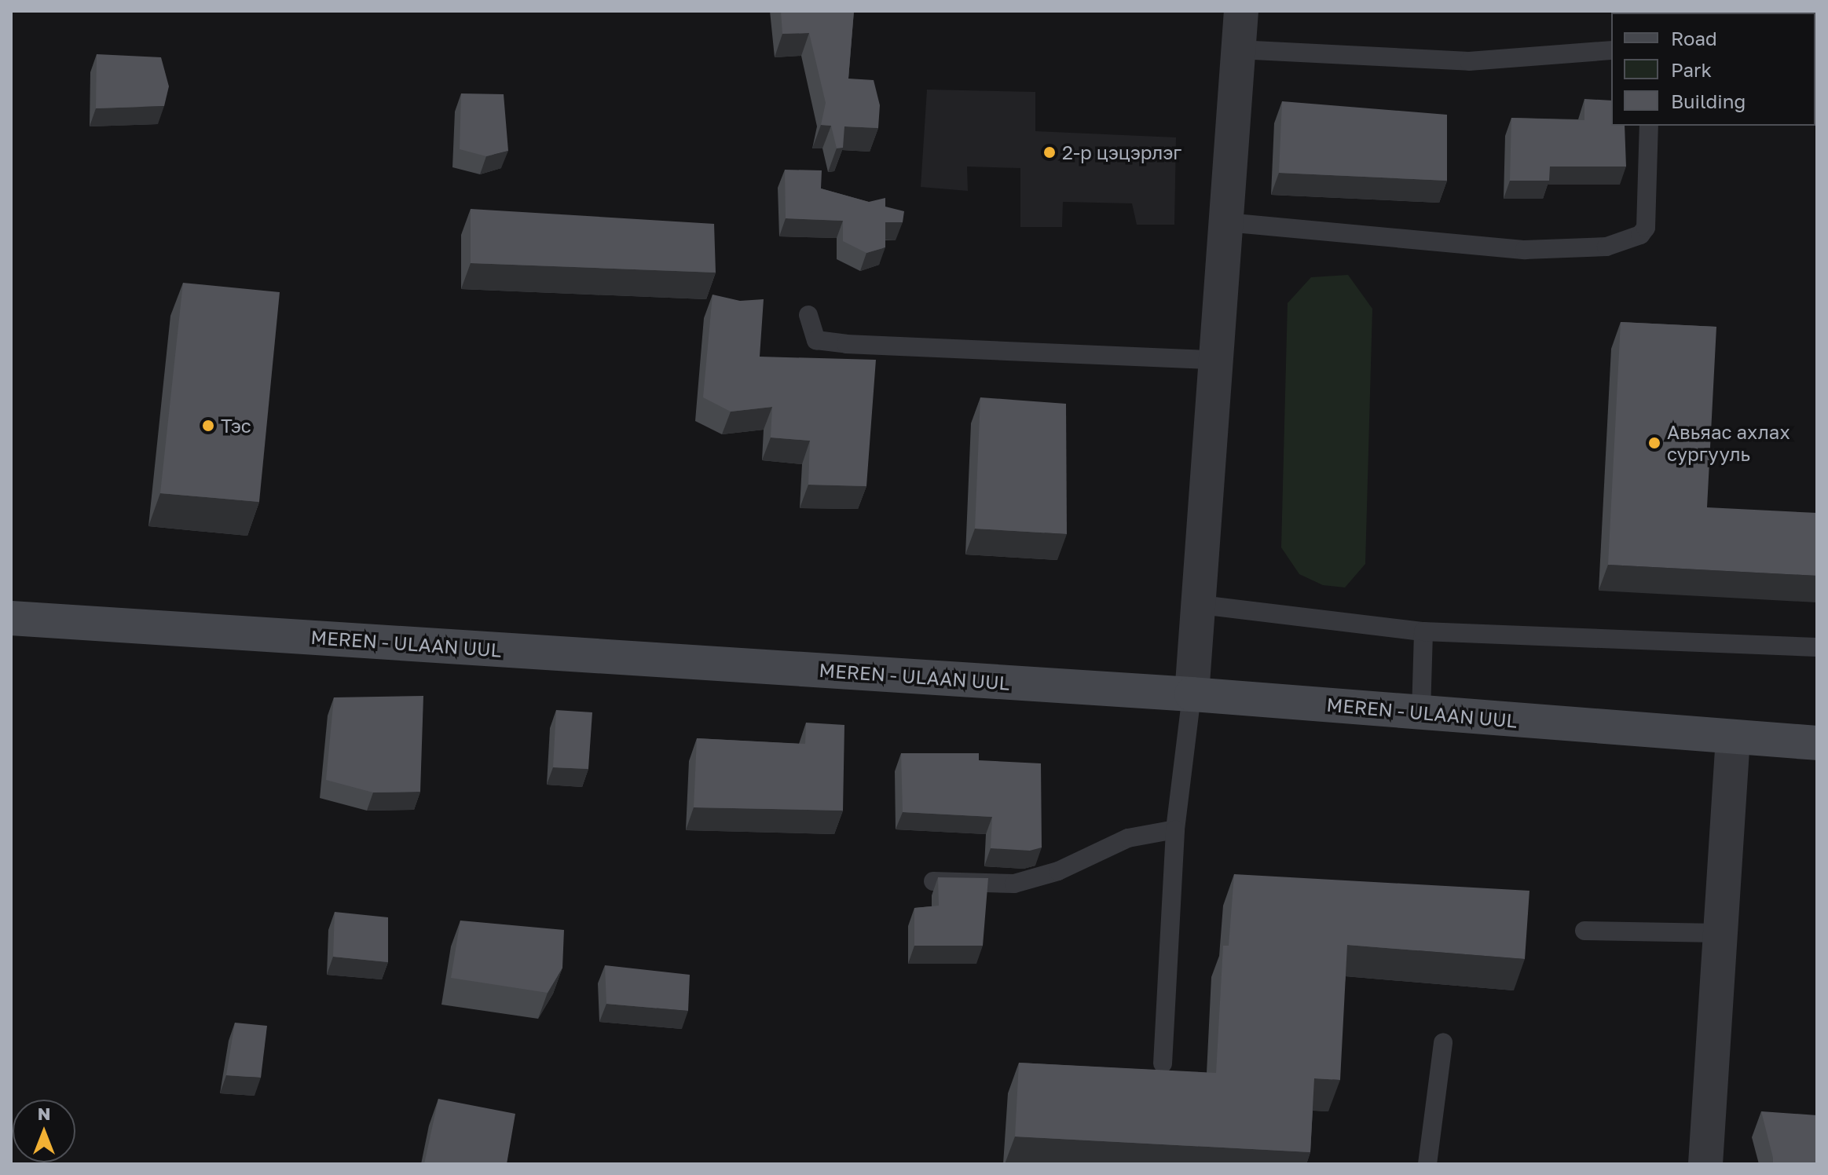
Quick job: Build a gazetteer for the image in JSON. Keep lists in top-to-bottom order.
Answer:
{
  "streets": {
    "street": ["MEREN - ULAAN UUL"]
  },
  "places": ["2-р цэцэрлэг", "Тэс", "Авьяас ахлах сургууль"],
  "legend": ["Road", "Park", "Building"],
  "north": "top"
}
